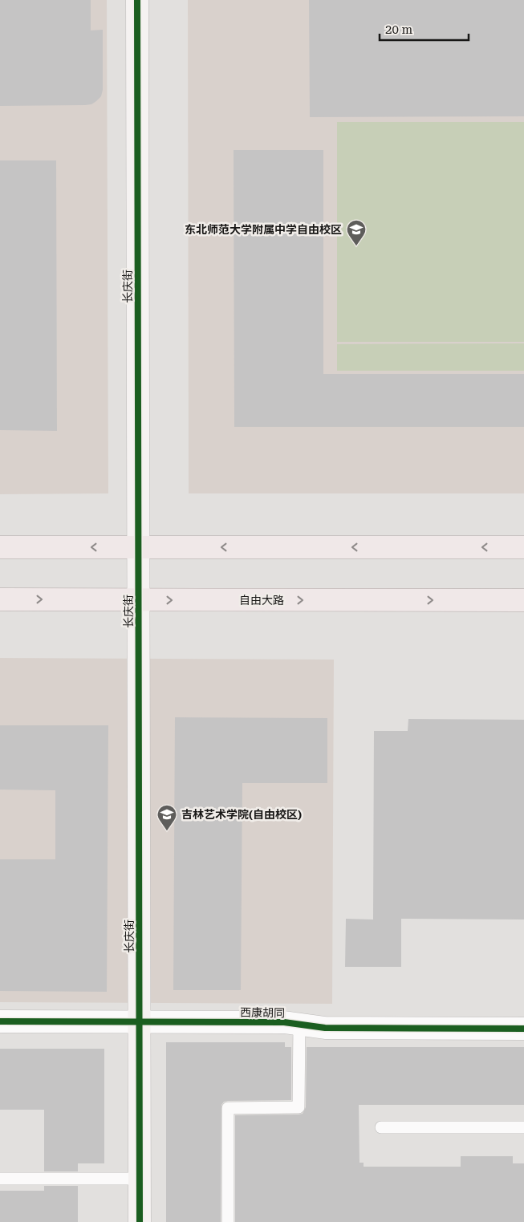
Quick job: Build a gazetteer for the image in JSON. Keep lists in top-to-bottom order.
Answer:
{
  "streets": {
    "main road": ["自由大路"],
    "street": ["长庆街", "西康胡同"]
  },
  "crossings": [
    ["长庆街", "自由大路"],
    ["长庆街", "西康胡同"]
  ],
  "places": {
    "school or university": ["东北师范大学附属中学自由校区", "吉林艺术学院(自由校区)"]
  },
  "scale_bar": "20 m"
}
